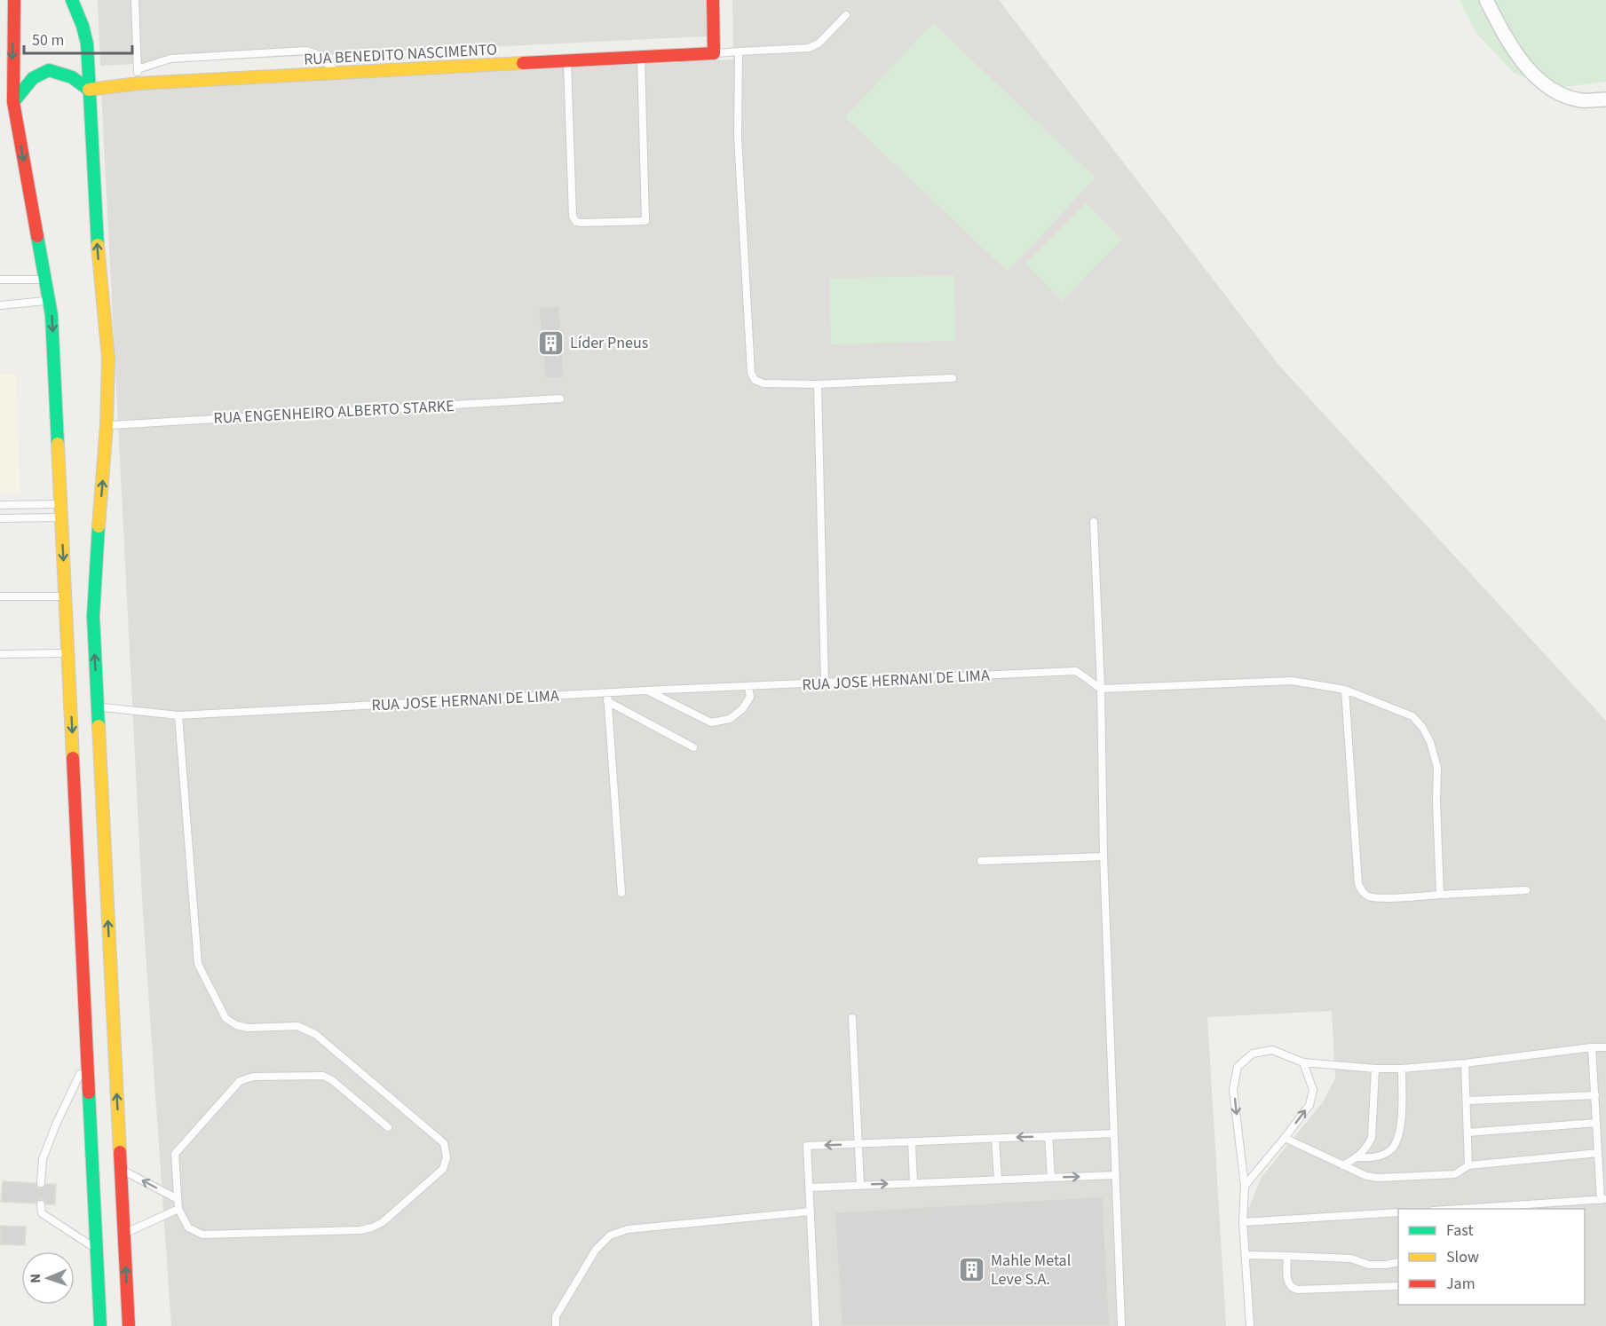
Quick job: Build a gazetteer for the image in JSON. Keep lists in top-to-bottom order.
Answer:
{
  "streets": {
    "main road": ["RUA BENEDITO NASCIMENTO"],
    "lane": ["RUA ENGENHEIRO ALBERTO STARKE", "RUA JOSE HERNANI DE LIMA"]
  },
  "places": {
    "building": ["Líder Pneus", "Mahle Metal Leve S.A."]
  },
  "legend": ["Fast", "Slow", "Jam"],
  "scale_bar": "50 m",
  "north": "left"
}
